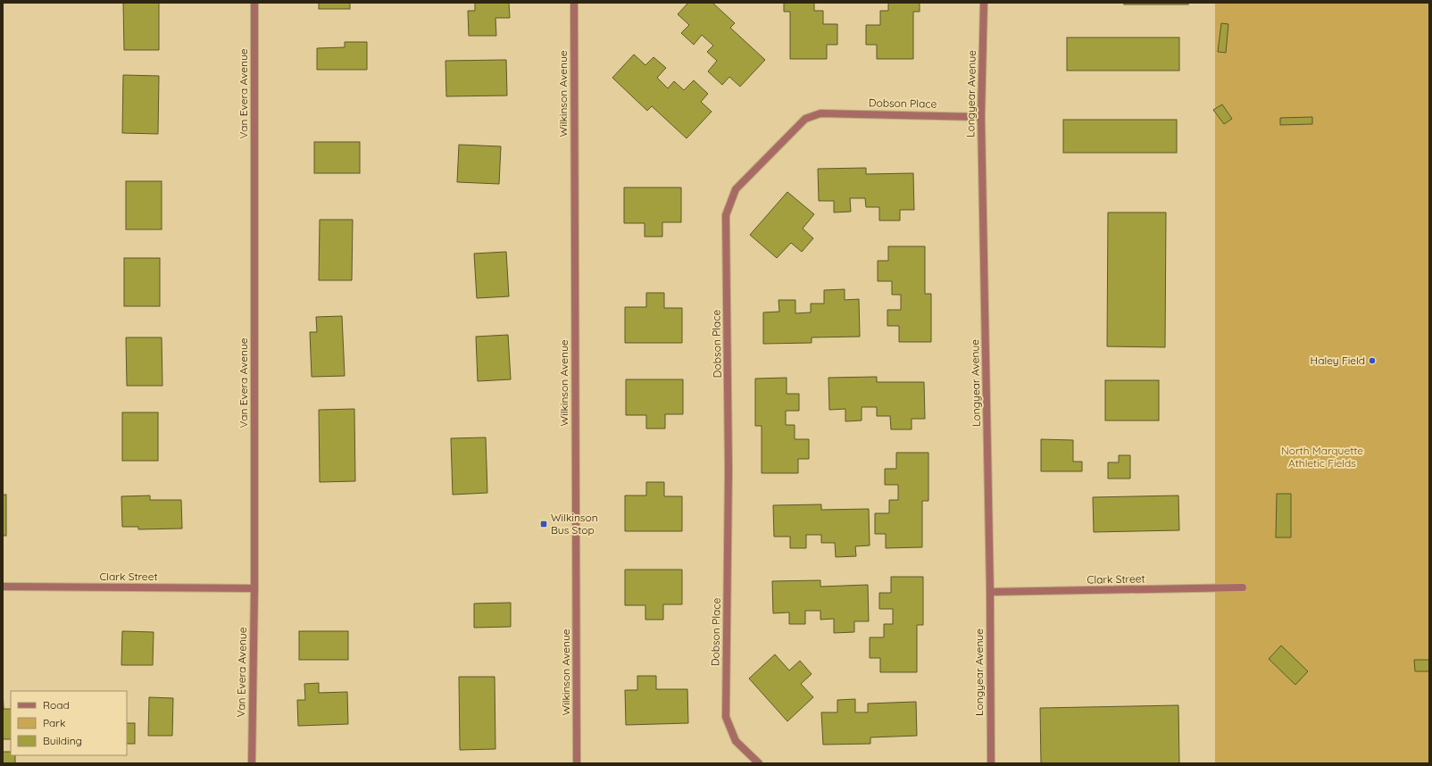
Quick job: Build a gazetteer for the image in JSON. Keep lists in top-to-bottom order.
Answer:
{
  "streets": {
    "street": [
      "Van Evera Avenue",
      "Wilkinson Avenue",
      "Longyear Avenue",
      "Dobson Place",
      "Clark Street"
    ]
  },
  "crossings": [
    ["Van Evera Avenue", "Clark Street"],
    ["Longyear Avenue", "Dobson Place"],
    ["Longyear Avenue", "Clark Street"]
  ],
  "parks": ["North Marquette Athletic Fields"],
  "places": {
    "other": ["Haley Field"],
    "transit": ["Wilkinson Bus Stop"]
  },
  "legend": ["Road", "Park", "Building"]
}
